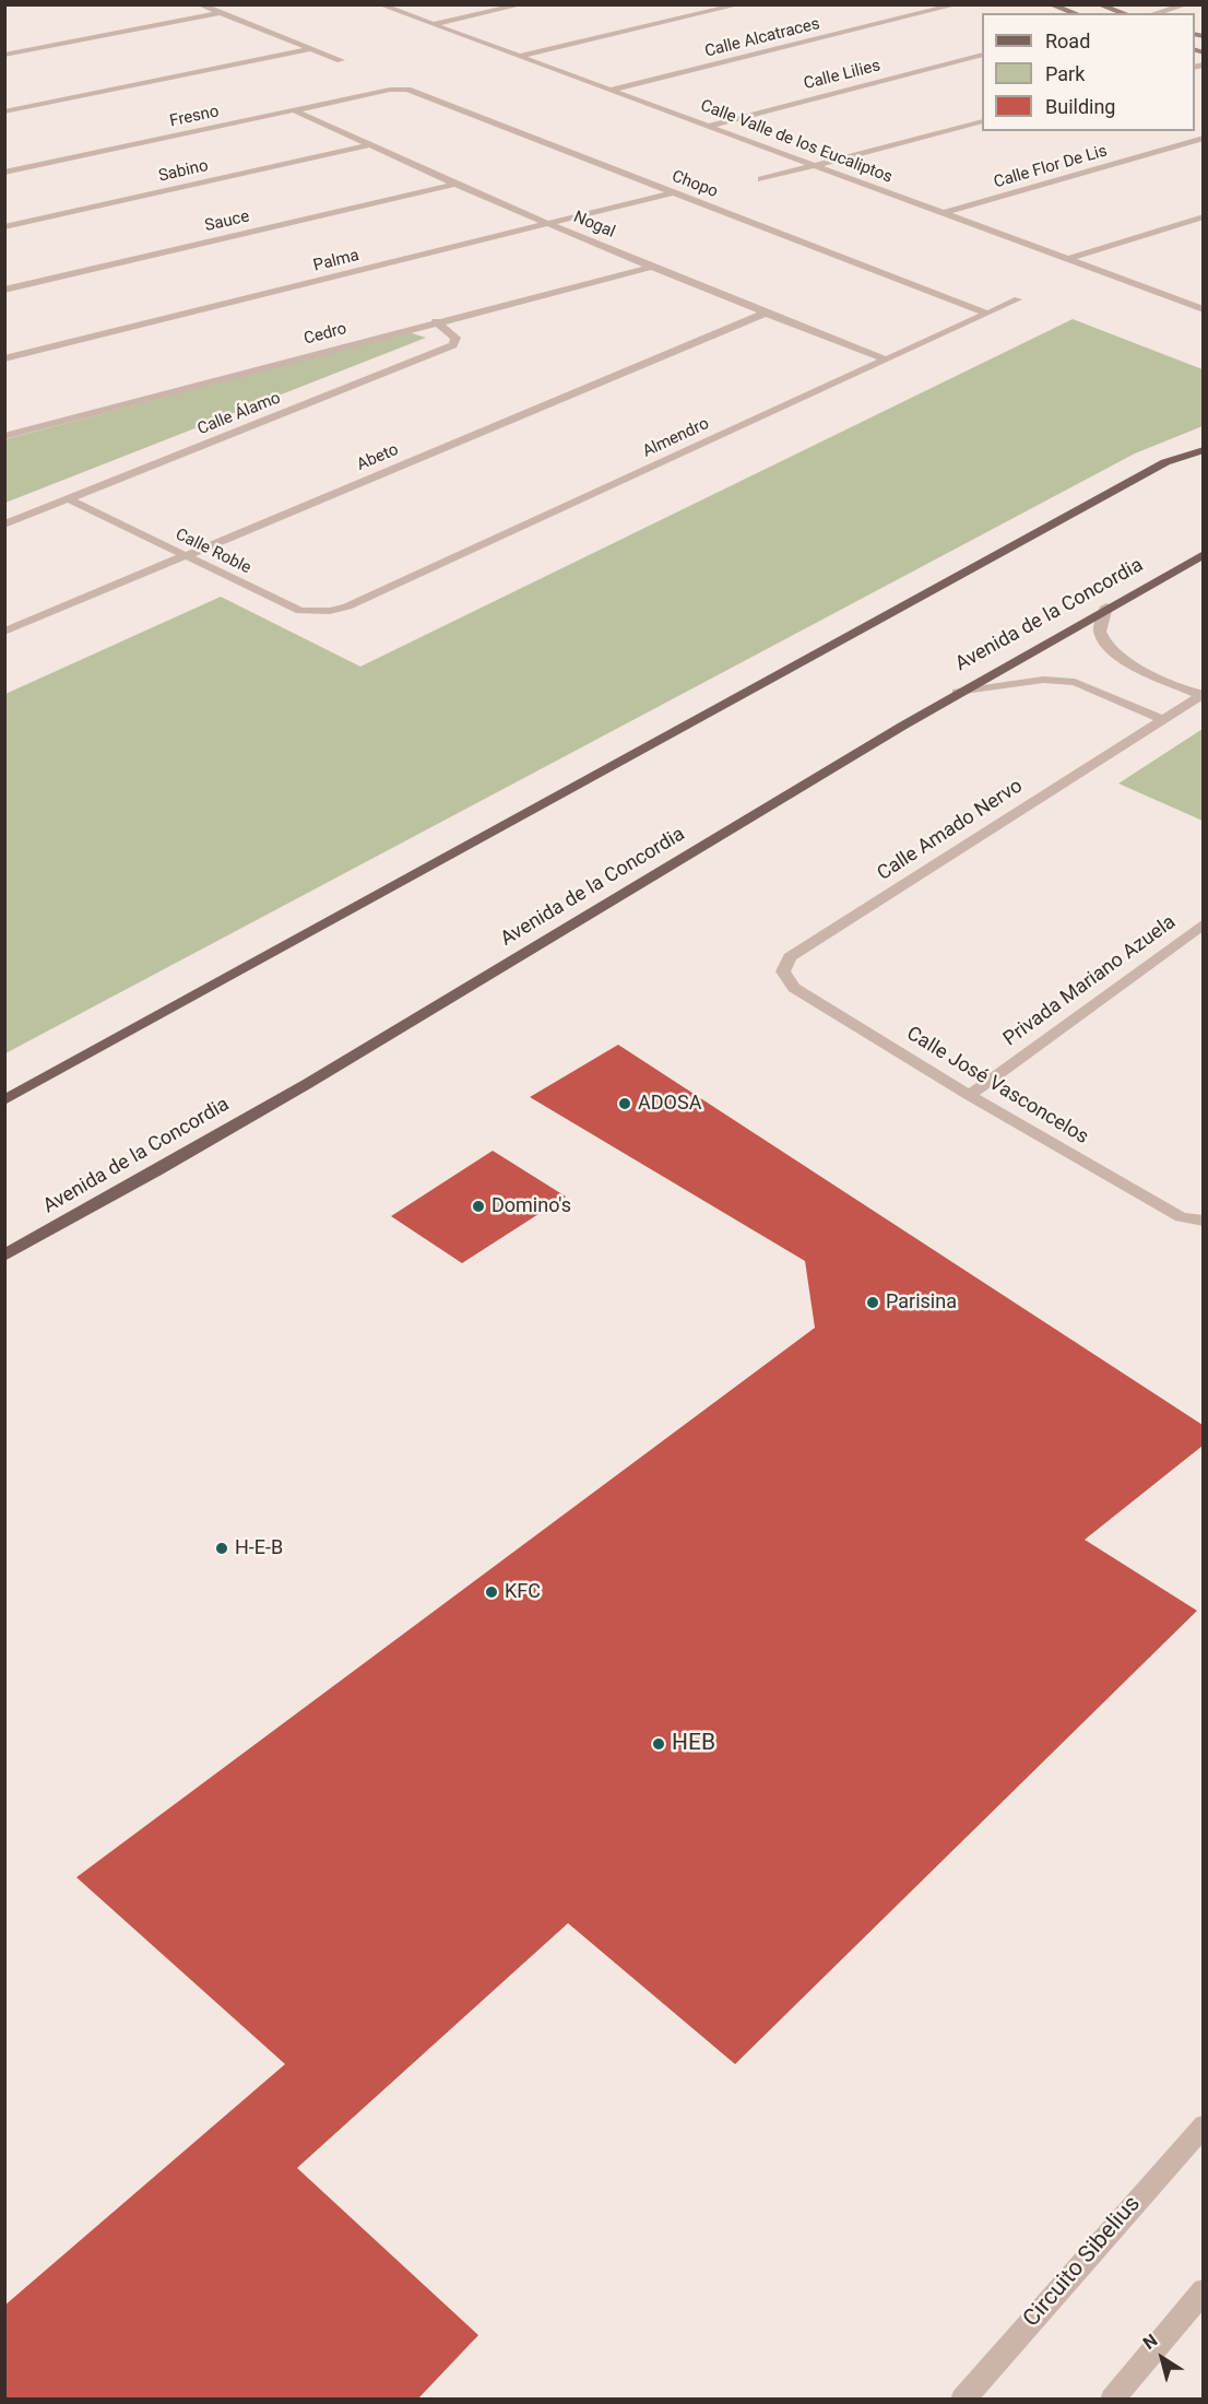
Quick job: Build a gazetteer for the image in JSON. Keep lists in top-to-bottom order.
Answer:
{
  "streets": {
    "main road": ["Avenida de la Concordia"],
    "street": [
      "Calle Alcatraces",
      "Calle Lilies",
      "Fresno",
      "Calle Valle de los Eucaliptos",
      "Calle Flor De Lis",
      "Sabino",
      "Chopo",
      "Sauce",
      "Nogal",
      "Palma",
      "Cedro",
      "Calle Álamo",
      "Almendro",
      "Abeto",
      "Calle Roble",
      "Calle Amado Nervo",
      "Privada Mariano Azuela",
      "Calle José Vasconcelos",
      "Circuito Sibelius"
    ]
  },
  "crossings": [
    ["Calle Alcatraces", "Calle Valle de los Eucaliptos"],
    ["Calle Lilies", "Calle Valle de los Eucaliptos"],
    ["Fresno", "Chopo"],
    ["Fresno", "Nogal"],
    ["Calle Valle de los Eucaliptos", "Calle Flor De Lis"],
    ["Sabino", "Nogal"],
    ["Chopo", "Palma"],
    ["Chopo", "Almendro"],
    ["Sauce", "Nogal"],
    ["Nogal", "Palma"],
    ["Nogal", "Cedro"],
    ["Nogal", "Almendro"],
    ["Nogal", "Abeto"],
    ["Cedro", "Calle Álamo"],
    ["Calle Álamo", "Calle Roble"],
    ["Almendro", "Calle Roble"],
    ["Abeto", "Calle Roble"],
    ["Avenida de la Concordia", "Calle Amado Nervo"],
    ["Calle Amado Nervo", "Calle José Vasconcelos"],
    ["Privada Mariano Azuela", "Calle José Vasconcelos"]
  ],
  "places": [
    "ADOSA",
    "Domino's",
    "Parisina",
    "H-E-B",
    "KFC",
    "HEB"
  ],
  "legend": ["Road", "Park", "Building"],
  "north": "top left"
}
